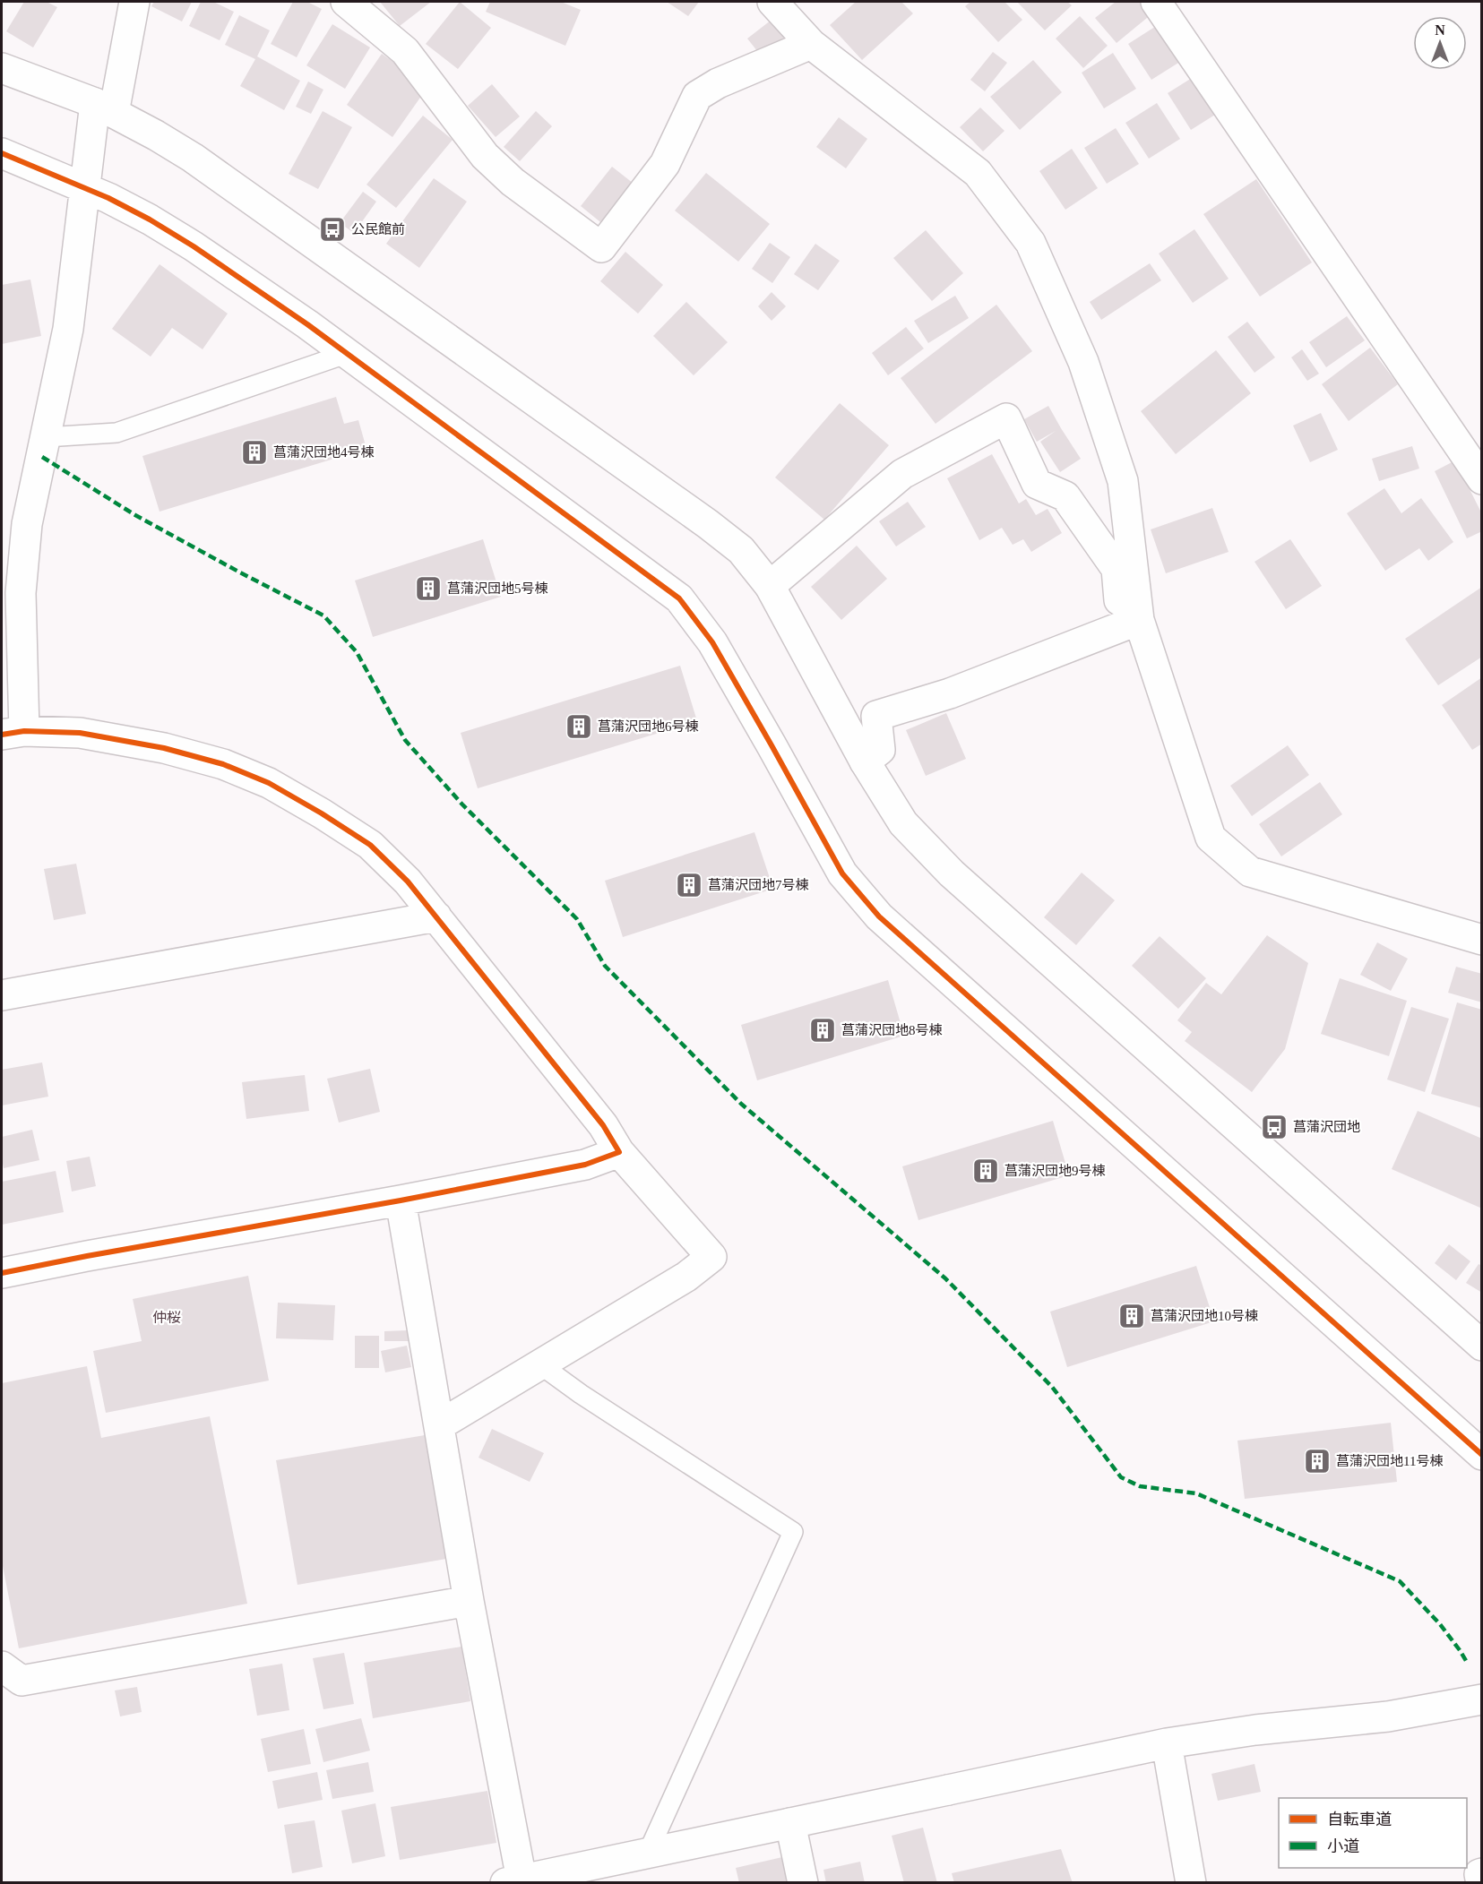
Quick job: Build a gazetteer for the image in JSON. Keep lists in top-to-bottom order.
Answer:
{
  "districts": ["仲桜"],
  "places": {
    "bus stop": ["公民館前", "菖蒲沢団地"],
    "building": [
      "菖蒲沢団地4号棟",
      "菖蒲沢団地5号棟",
      "菖蒲沢団地6号棟",
      "菖蒲沢団地7号棟",
      "菖蒲沢団地8号棟",
      "菖蒲沢団地9号棟",
      "菖蒲沢団地10号棟",
      "菖蒲沢団地11号棟"
    ]
  },
  "legend": ["自転車道", "小道"],
  "north": "top"
}
